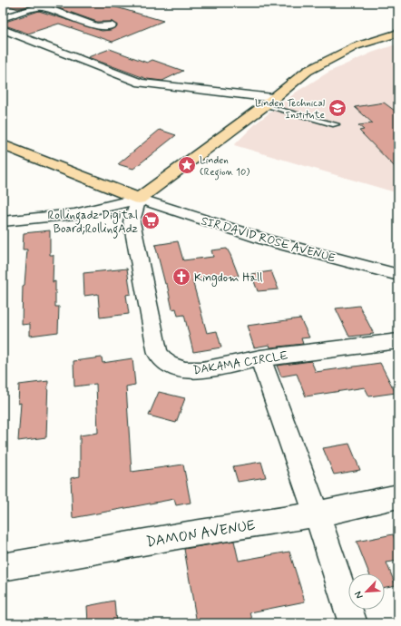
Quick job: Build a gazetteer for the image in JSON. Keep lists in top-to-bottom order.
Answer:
{
  "streets": {
    "street": ["SIR DAVID ROSE AVENUE", "DAKAMA CIRCLE", "DAMON AVENUE"]
  },
  "crossings": [
    ["SIR DAVID ROSE AVENUE", "DAKAMA CIRCLE"]
  ],
  "places": {
    "school or university": ["Linden Technical Institute"],
    "place": ["Linden (Region 10)"],
    "supermarket": ["Rollingadz Digital Board;RollingAdz"],
    "church": ["Kingdom Hall"]
  },
  "north": "bottom left"
}
